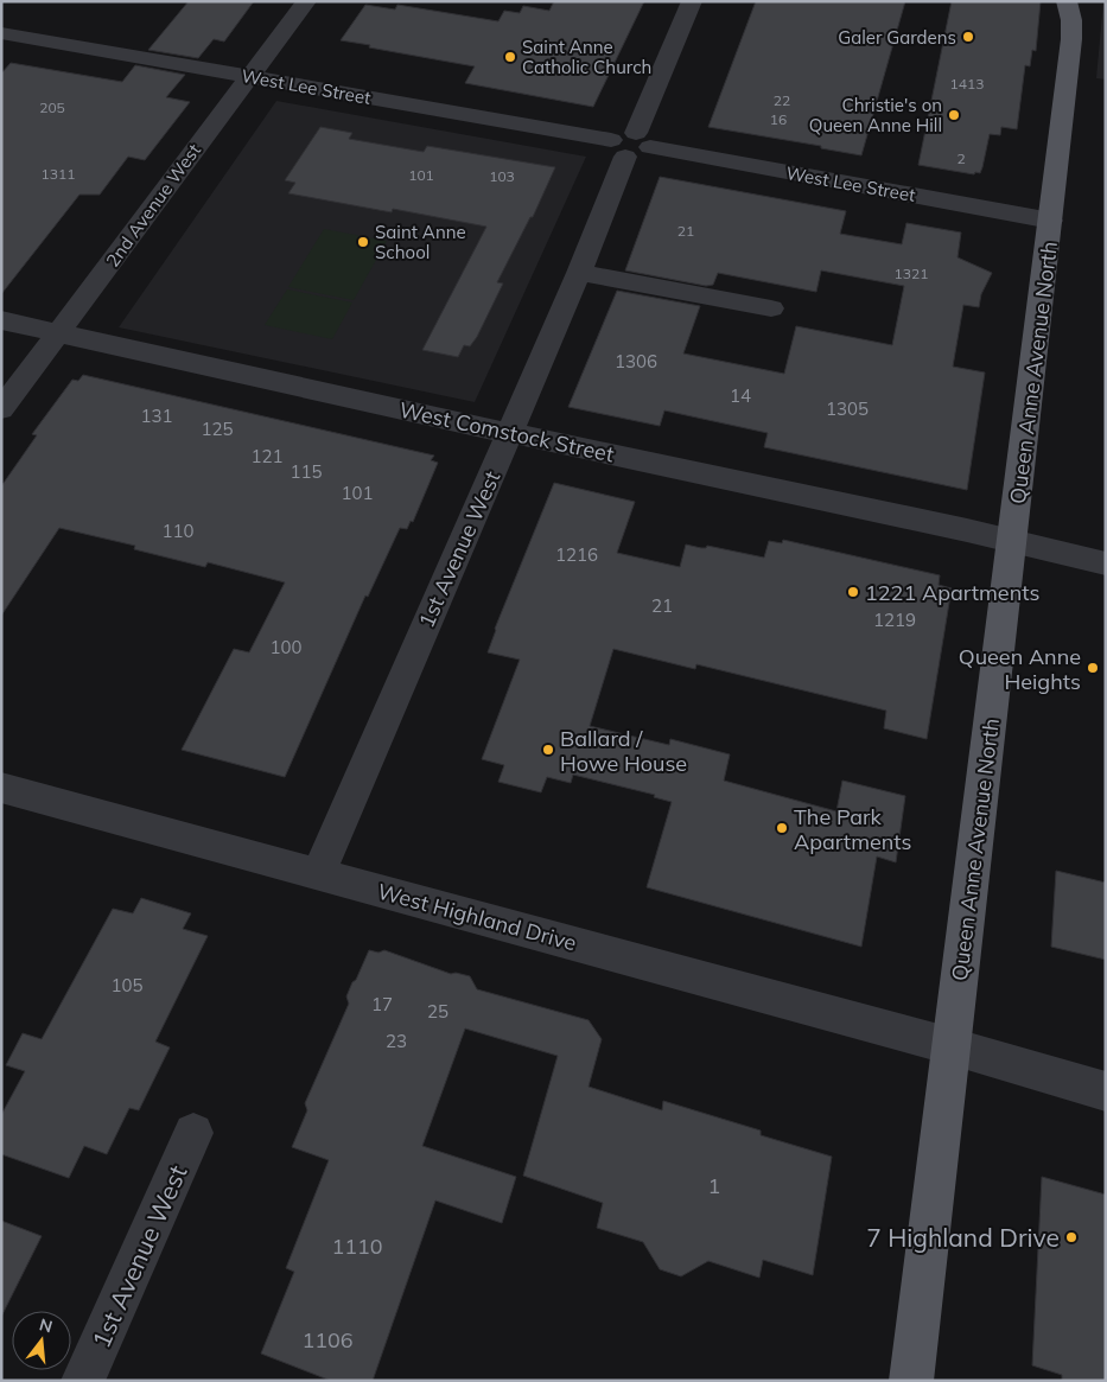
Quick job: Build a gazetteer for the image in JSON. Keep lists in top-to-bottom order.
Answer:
{
  "streets": {
    "main road": ["Queen Anne Avenue North"],
    "street": [
      "West Lee Street",
      "2nd Avenue West",
      "West Comstock Street",
      "1st Avenue West",
      "West Highland Drive"
    ]
  },
  "crossings": [
    ["West Lee Street", "2nd Avenue West"],
    ["West Lee Street", "Queen Anne Avenue North"],
    ["West Lee Street", "1st Avenue West"],
    ["2nd Avenue West", "West Comstock Street"],
    ["Queen Anne Avenue North", "West Comstock Street"],
    ["Queen Anne Avenue North", "West Highland Drive"],
    ["West Comstock Street", "1st Avenue West"],
    ["1st Avenue West", "West Highland Drive"]
  ],
  "places": [
    "Galer Gardens",
    "Saint Anne Catholic Church",
    "Christie's on Queen Anne Hill",
    "Saint Anne School",
    "1221 Apartments",
    "Queen Anne Heights",
    "Ballard / Howe House",
    "The Park Apartments",
    "7 Highland Drive"
  ],
  "house_numbers": [
    "1413",
    "22",
    "205",
    "16",
    "2",
    "1311",
    "101",
    "103",
    "21",
    "1321",
    "1306",
    "14",
    "1305",
    "131",
    "125",
    "121",
    "115",
    "101",
    "110",
    "1216",
    "21",
    "1219",
    "100",
    "105",
    "17",
    "25",
    "23",
    "1",
    "1110",
    "1106"
  ],
  "north": "top"
}
